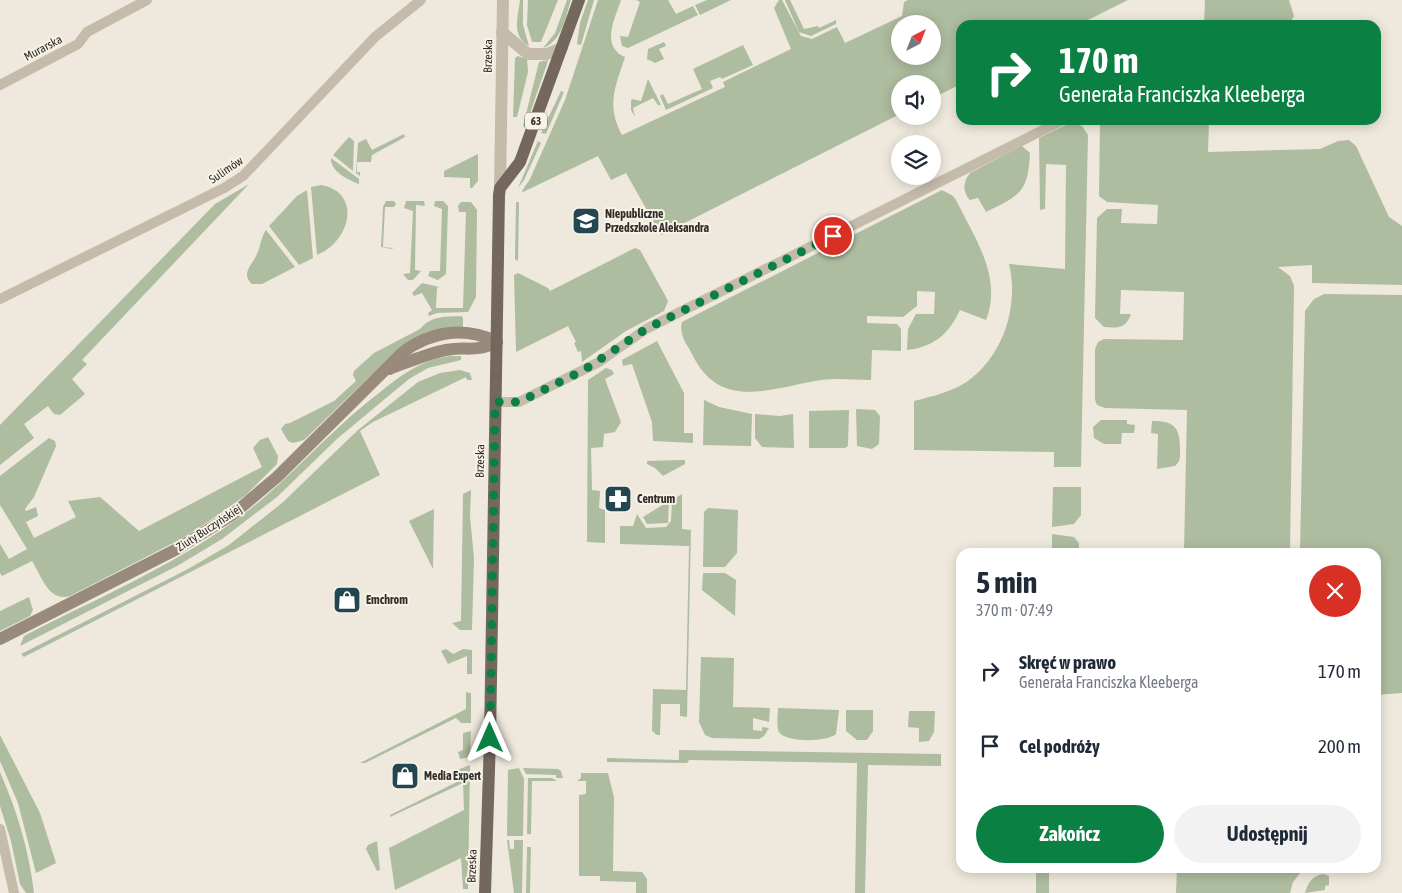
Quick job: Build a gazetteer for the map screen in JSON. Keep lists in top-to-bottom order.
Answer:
{
  "streets": {
    "main road": ["Brzeska", "63", "Ziuty Buczyńskiej"],
    "street": ["Murarska", "Sulimów"]
  },
  "crossings": [
    ["Brzeska", "63"],
    ["Brzeska", "Ziuty Buczyńskiej"]
  ],
  "places": {
    "school or university": ["Niepubliczne Przedszkole Aleksandra"],
    "pharmacy": ["Centrum"],
    "shop": ["Emchrom", "Media Expert"]
  },
  "north": "top right",
  "page": {
    "turn": ["170 m", "Generała Franciszka Kleeberga"],
    "heading": ["5 min", "370 m · 07:49"],
    "list": [
      {
        "name": "Skręć w prawo",
        "note": "Generała Franciszka Kleeberga",
        "value": "170 m"
      },
      {
        "name": "Cel podróży",
        "value": "200 m"
      }
    ],
    "buttons": ["Zakończ", "Udostępnij"]
  }
}
